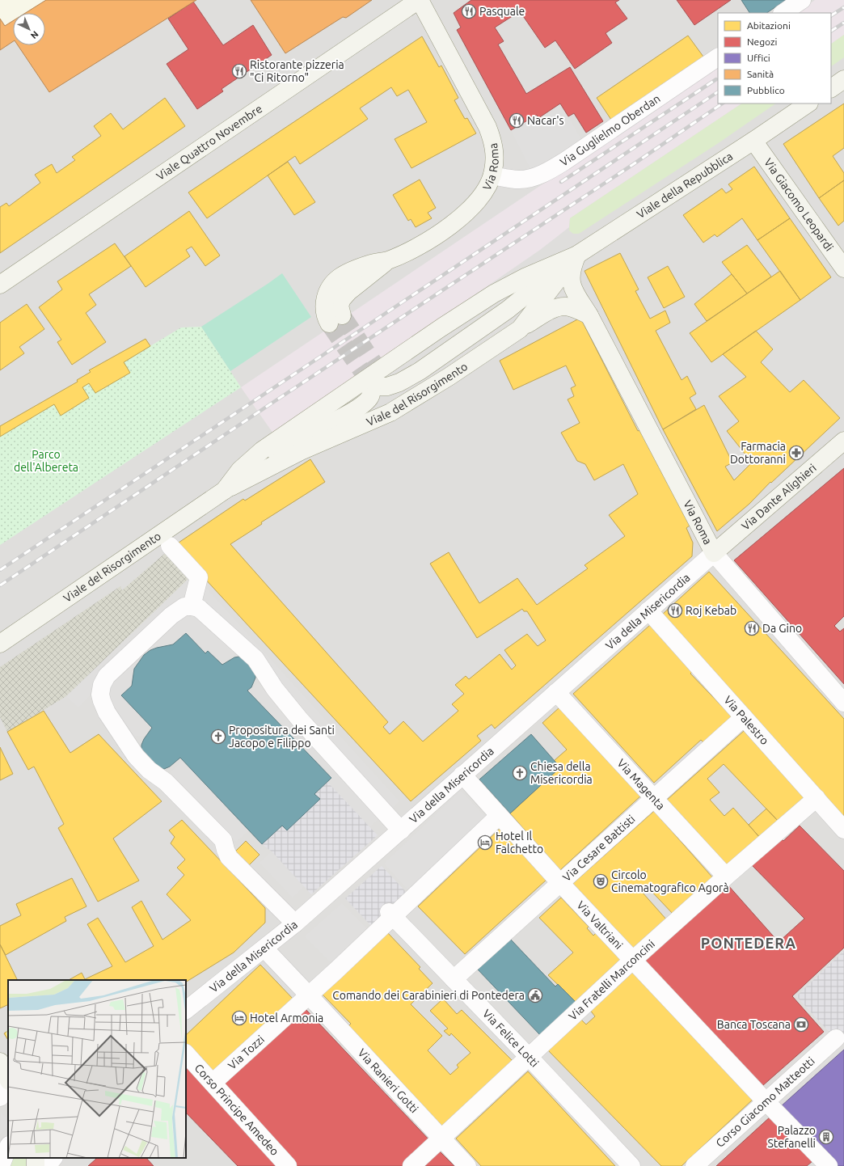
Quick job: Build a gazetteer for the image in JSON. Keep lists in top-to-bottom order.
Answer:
{
  "streets": {
    "street": [
      "Via Guglielmo Oberdan",
      "Viale Quattro Novembre",
      "Via Roma",
      "Viale della Repubblica",
      "Via Giacomo Leopardi",
      "Viale del Risorgimento",
      "Via Dante Alighieri",
      "Via della Misericordia",
      "Via Palestro",
      "Via Magenta",
      "Via Cesare Battisti",
      "Via Valtriani",
      "Via Fratelli Marconcini",
      "Via Felice Lotti",
      "Via Tozzi",
      "Via Ranieri Gotti",
      "Corso Giacomo Matteotti",
      "Corso Principe Amedeo"
    ]
  },
  "crossings": [
    ["Via Guglielmo Oberdan", "Via Roma"],
    ["Viale Quattro Novembre", "Via Roma"],
    ["Via Roma", "Viale della Repubblica"],
    ["Via Roma", "Viale del Risorgimento"],
    ["Via Roma", "Via Dante Alighieri"],
    ["Via Roma", "Via della Misericordia"],
    ["Viale della Repubblica", "Via Giacomo Leopardi"],
    ["Viale della Repubblica", "Viale del Risorgimento"],
    ["Via Dante Alighieri", "Via della Misericordia"],
    ["Via della Misericordia", "Via Palestro"],
    ["Via della Misericordia", "Via Magenta"],
    ["Via della Misericordia", "Via Valtriani"],
    ["Via della Misericordia", "Via Ranieri Gotti"],
    ["Via Palestro", "Via Cesare Battisti"],
    ["Via Palestro", "Via Fratelli Marconcini"],
    ["Via Magenta", "Via Cesare Battisti"],
    ["Via Magenta", "Via Fratelli Marconcini"],
    ["Via Cesare Battisti", "Via Valtriani"],
    ["Via Cesare Battisti", "Via Felice Lotti"],
    ["Via Valtriani", "Via Fratelli Marconcini"],
    ["Via Valtriani", "Via Tozzi"],
    ["Via Valtriani", "Corso Giacomo Matteotti"],
    ["Via Fratelli Marconcini", "Via Felice Lotti"],
    ["Via Fratelli Marconcini", "Via Ranieri Gotti"],
    ["Via Felice Lotti", "Via Tozzi"],
    ["Via Tozzi", "Via Ranieri Gotti"],
    ["Via Tozzi", "Corso Principe Amedeo"]
  ],
  "districts": ["PONTEDERA"],
  "parks": ["Parco dell'Albereta"],
  "places": {
    "restaurant": [
      "Pasquale",
      "Ristorante pizzeria \"Ci Ritorno\"",
      "Nacar's",
      "Roj Kebab",
      "Da Gino"
    ],
    "pharmacy": ["Farmacia Dottoranni"],
    "church": ["Propositura dei Santi Jacopo e Filippo", "Chiesa della Misericordia"],
    "hotel": ["Hotel Il Falchetto", "Hotel Armonia"],
    "theatre": ["Circolo Cinematografico Agorà"],
    "public building": ["Comando dei Carabinieri di Pontedera"],
    "bank": ["Banca Toscana"],
    "building": ["Palazzo Stefanelli"]
  },
  "legend": [
    "Abitazioni",
    "Negozi",
    "Uffici",
    "Sanità",
    "Pubblico"
  ],
  "north": "bottom right"
}
